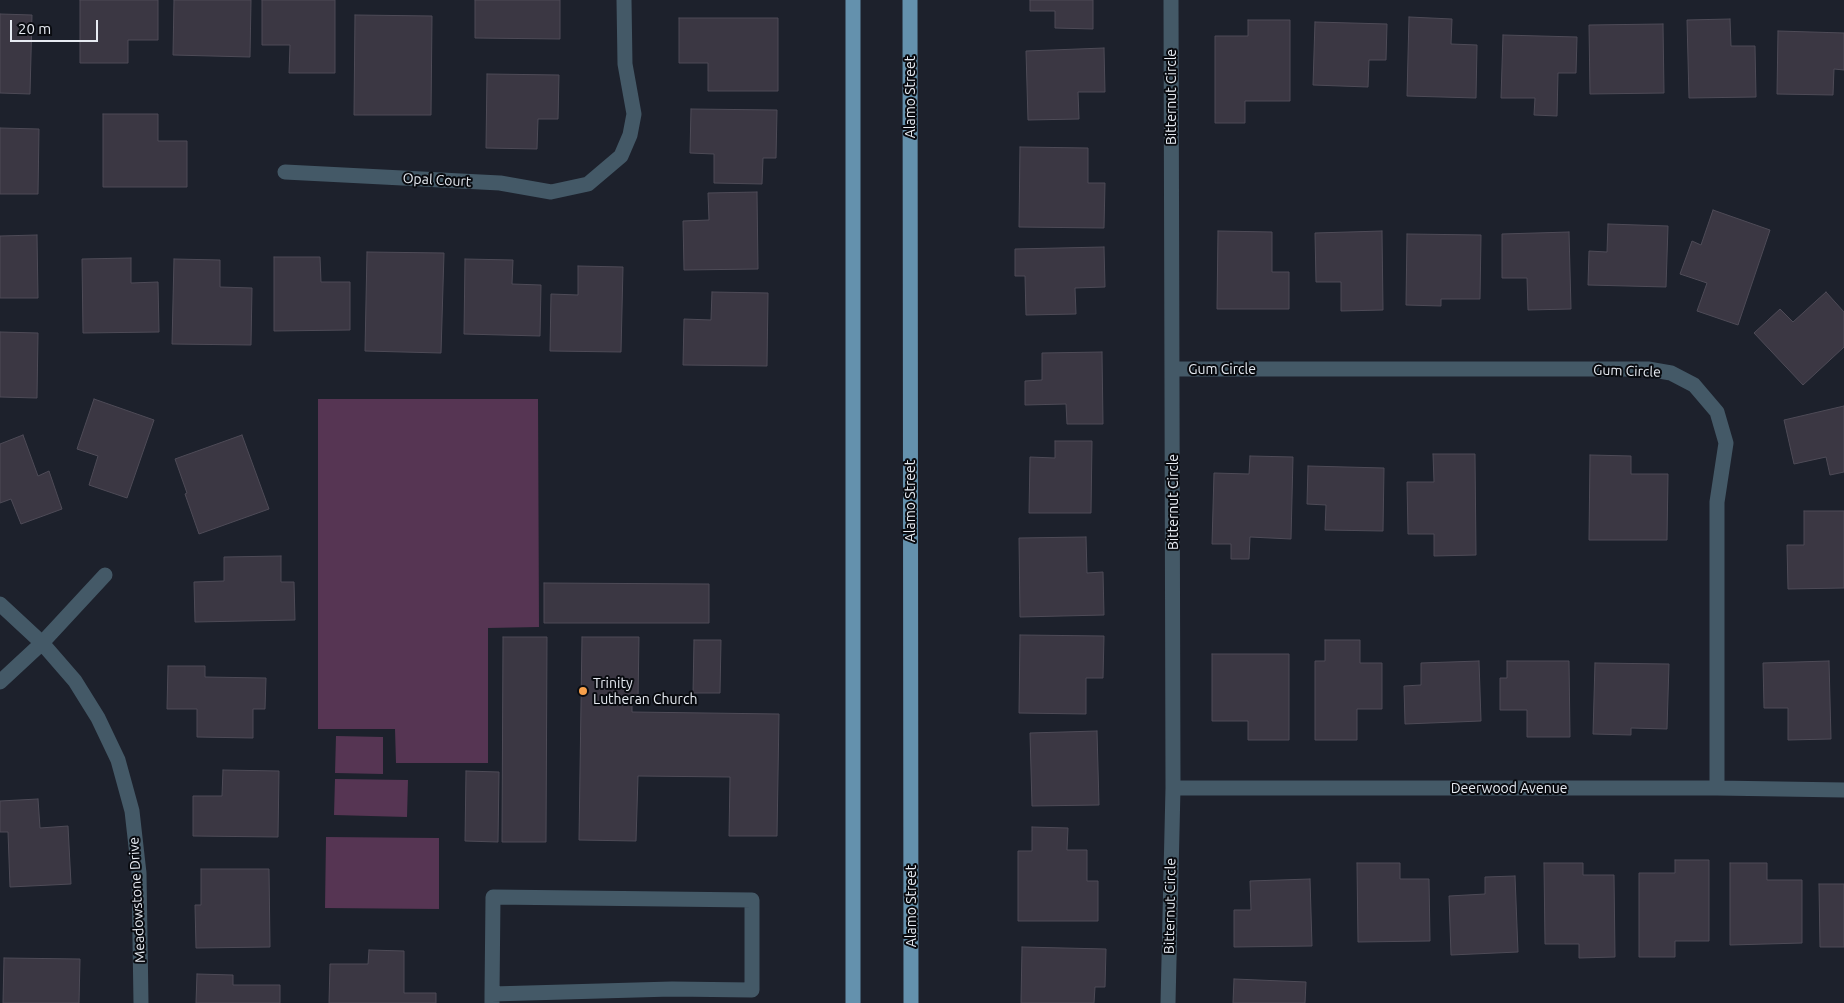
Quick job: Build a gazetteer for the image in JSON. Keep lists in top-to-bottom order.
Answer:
{
  "streets": {
    "main road": ["Alamo Street"],
    "street": [
      "Bitternut Circle",
      "Opal Court",
      "Gum Circle",
      "Deerwood Avenue",
      "Meadowstone Drive"
    ]
  },
  "crossings": [
    ["Bitternut Circle", "Gum Circle"],
    ["Bitternut Circle", "Deerwood Avenue"],
    ["Gum Circle", "Deerwood Avenue"]
  ],
  "places": ["Trinity Lutheran Church"],
  "scale_bar": "20 m"
}
